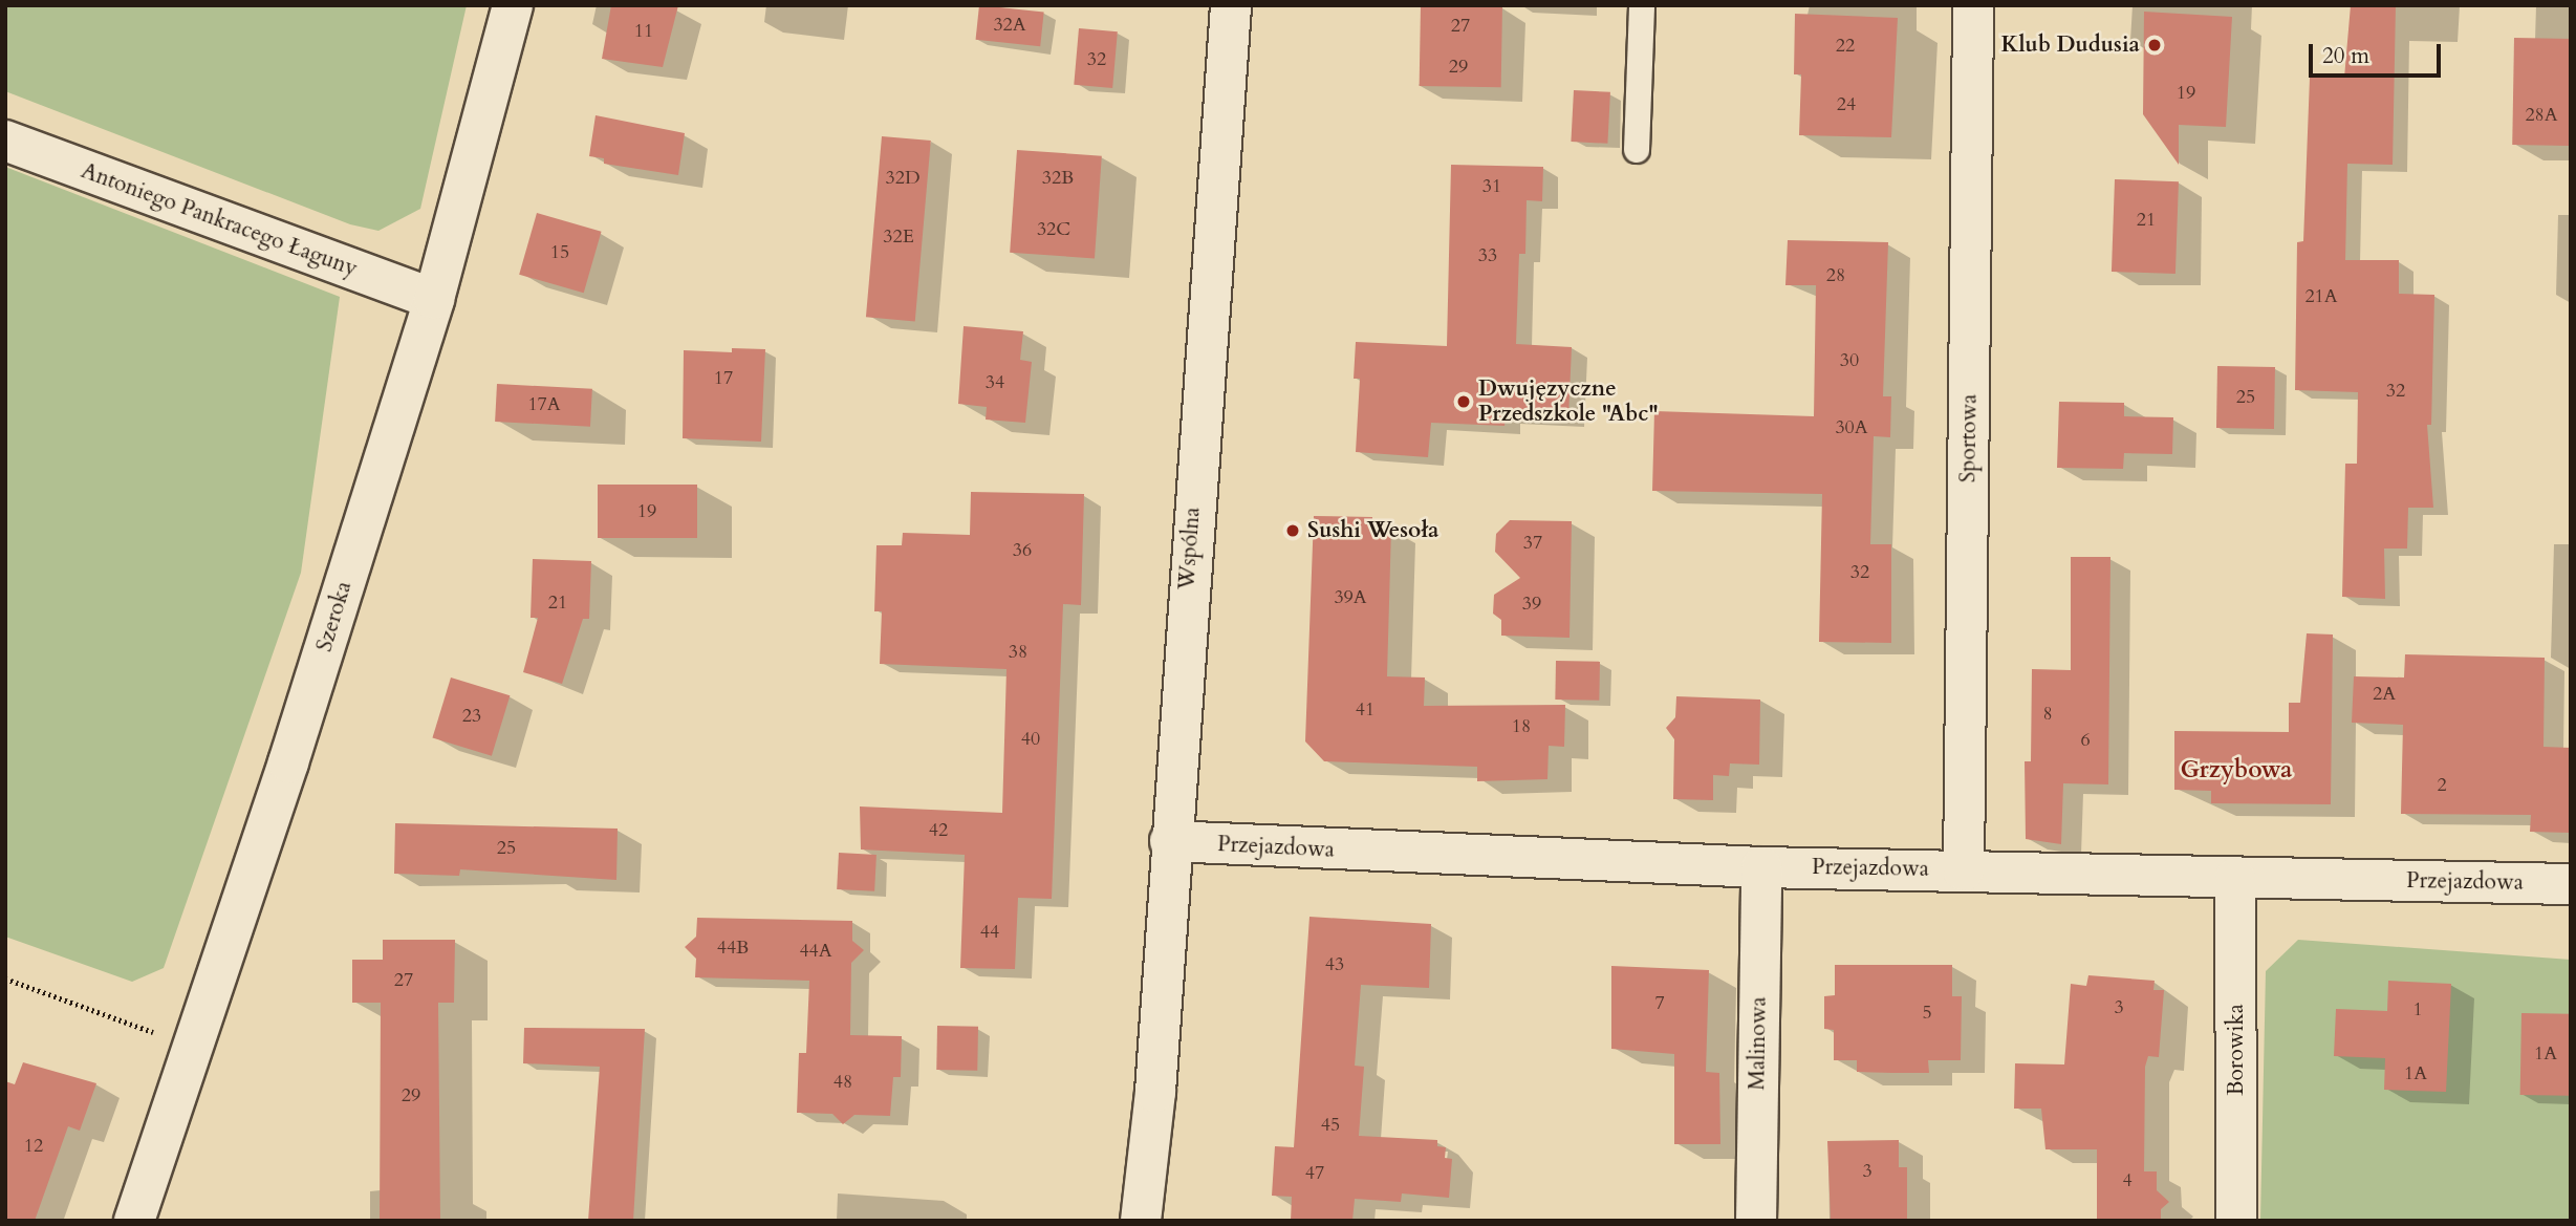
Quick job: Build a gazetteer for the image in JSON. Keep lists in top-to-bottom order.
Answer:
{
  "streets": {
    "street": [
      "Antoniego Pankracego Łaguny",
      "Sportowa",
      "Wspólna",
      "Szeroka",
      "Przejazdowa",
      "Malinowa",
      "Borowika"
    ]
  },
  "crossings": [
    ["Antoniego Pankracego Łaguny", "Szeroka"],
    ["Sportowa", "Przejazdowa"],
    ["Wspólna", "Przejazdowa"],
    ["Przejazdowa", "Malinowa"],
    ["Przejazdowa", "Borowika"]
  ],
  "districts": ["Grzybowa"],
  "places": ["Klub Dudusia", "Dwujęzyczne Przedszkole \"Abc\"", "Sushi Wesoła"],
  "house_numbers": [
    "32A",
    "27",
    "11",
    "22",
    "32",
    "29",
    "19",
    "24",
    "28A",
    "32D",
    "32B",
    "31",
    "21",
    "32C",
    "32E",
    "15",
    "33",
    "28",
    "21A",
    "30",
    "17",
    "34",
    "32",
    "25",
    "17A",
    "30A",
    "19",
    "37",
    "36",
    "32",
    "39A",
    "21",
    "39",
    "38",
    "2A",
    "41",
    "8",
    "23",
    "18",
    "40",
    "6",
    "2",
    "42",
    "25",
    "44",
    "44B",
    "44A",
    "43",
    "27",
    "7",
    "3",
    "1",
    "5",
    "1A",
    "1A",
    "48",
    "29",
    "45",
    "12",
    "3",
    "47",
    "4"
  ],
  "scale_bar": "20 m"
}
